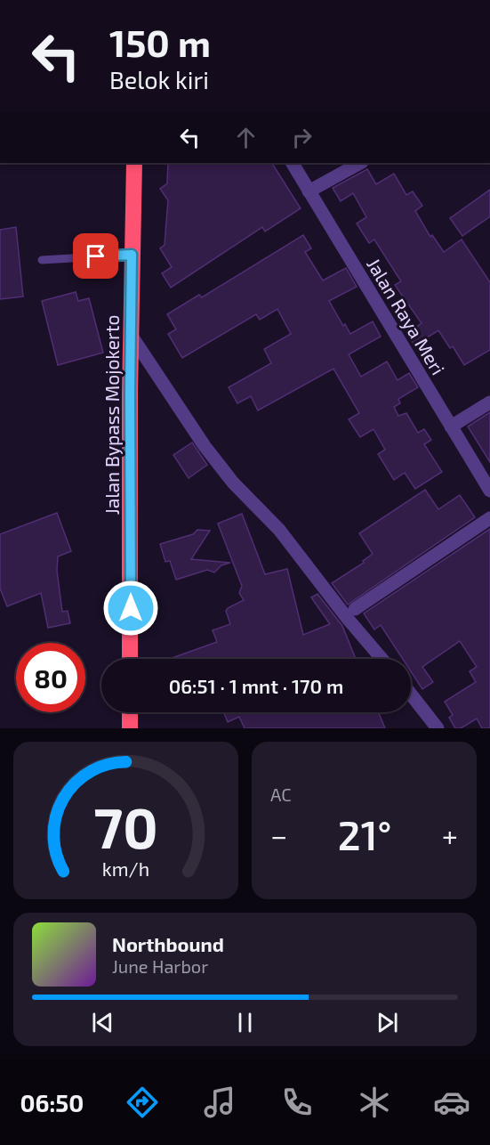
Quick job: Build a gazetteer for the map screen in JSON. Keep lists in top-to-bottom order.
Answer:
{
  "streets": {
    "highway": ["Jalan Bypass Mojokerto"],
    "street": ["Jalan Raya Meri"]
  },
  "page": {
    "turn": ["150 m", "Belok kiri"],
    "limit": "80",
    "trip": "06:51 · 1 mnt · 170 m",
    "tile": "AC",
    "heat": ["−", "21°", "+"],
    "song": ["Northbound", "June Harbor"],
    "tabs": "06:50",
    "gauge": ["70", "km/h"]
  }
}
